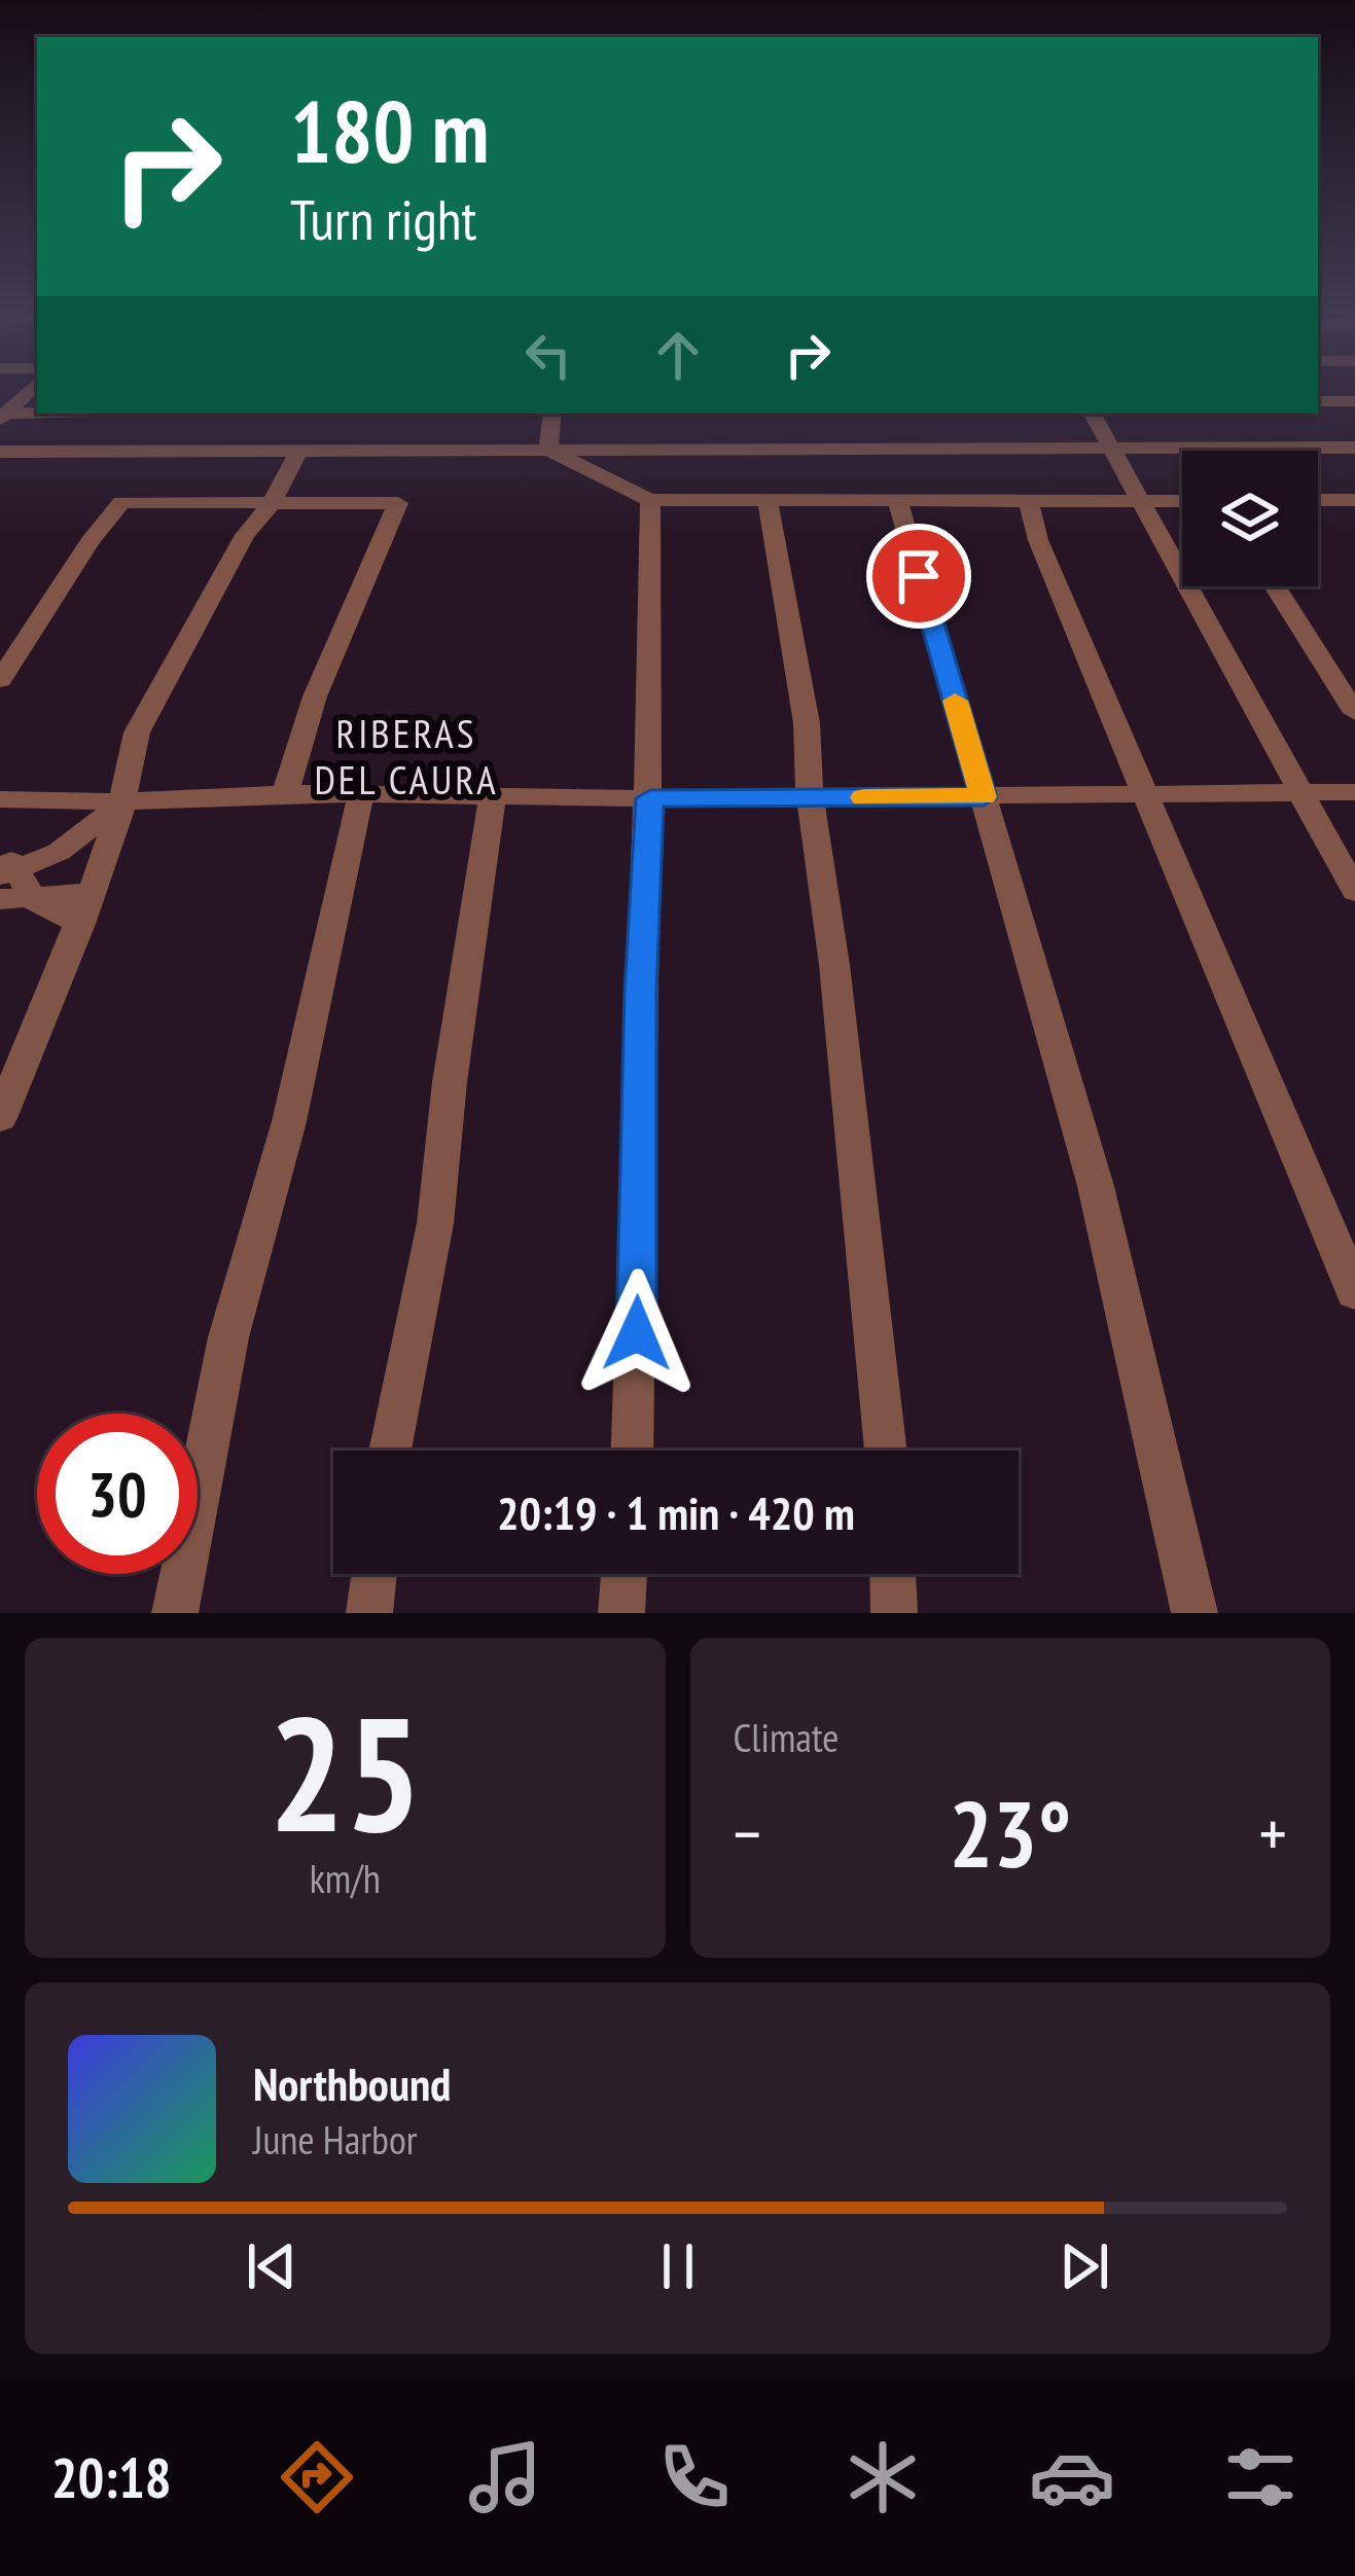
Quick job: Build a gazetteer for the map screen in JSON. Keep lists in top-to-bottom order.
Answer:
{
  "districts": ["RIBERAS DEL CAURA"],
  "page": {
    "turn": ["180 m", "Turn right"],
    "limit": "30",
    "trip": "20:19 · 1 min · 420 m",
    "tile": [
      ["25", "km/h"],
      "Climate"
    ],
    "heat": ["−", "23°", "+"],
    "song": ["Northbound", "June Harbor"],
    "tabs": "20:18"
  }
}
